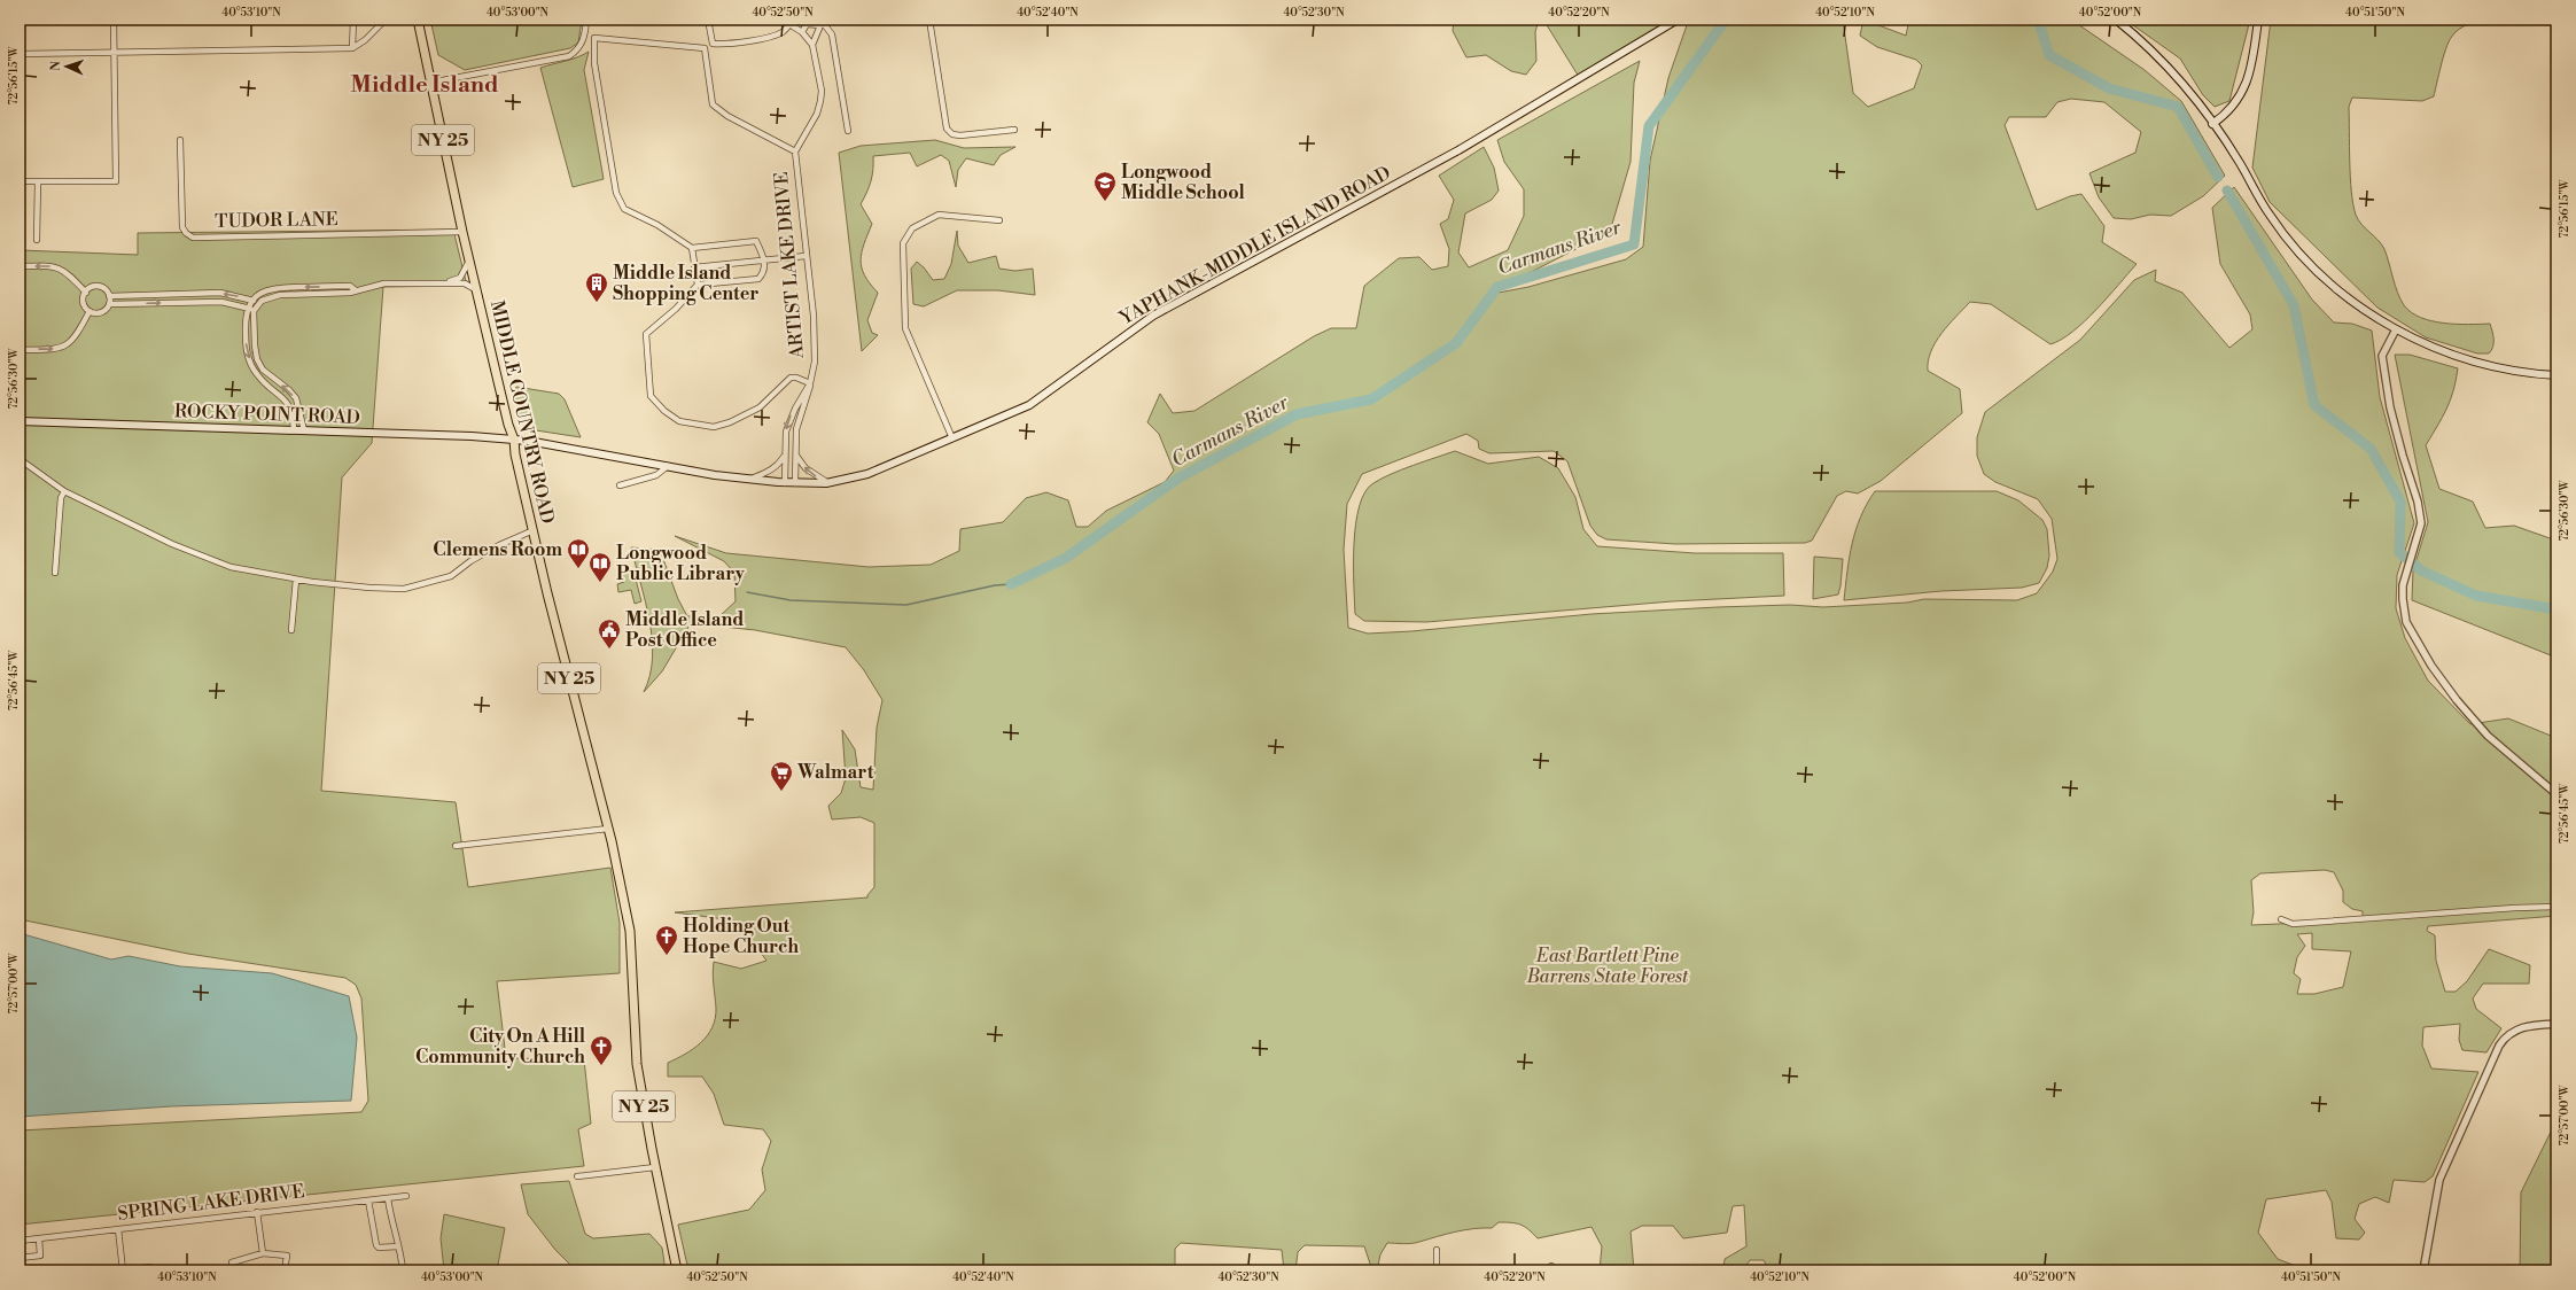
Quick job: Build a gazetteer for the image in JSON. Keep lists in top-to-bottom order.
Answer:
{
  "streets": {
    "main road": [
      "NY 25",
      "YAPHANK-MIDDLE ISLAND ROAD",
      "MIDDLE COUNTRY ROAD",
      "ROCKY POINT ROAD"
    ],
    "street": ["TUDOR LANE", "ARTIST LAKE DRIVE", "SPRING LAKE DRIVE"]
  },
  "crossings": [
    ["TUDOR LANE", "MIDDLE COUNTRY ROAD"],
    ["YAPHANK-MIDDLE ISLAND ROAD", "ARTIST LAKE DRIVE"],
    ["YAPHANK-MIDDLE ISLAND ROAD", "MIDDLE COUNTRY ROAD"],
    ["YAPHANK-MIDDLE ISLAND ROAD", "ROCKY POINT ROAD"],
    ["MIDDLE COUNTRY ROAD", "ROCKY POINT ROAD"]
  ],
  "districts": ["Middle Island"],
  "water": ["Carmans River"],
  "parks": ["East Bartlett Pine Barrens State Forest"],
  "places": {
    "school or university": ["Longwood Middle School"],
    "building": ["Middle Island Shopping Center"],
    "library": ["Clemens Room", "Longwood Public Library"],
    "public building": ["Middle Island Post Office"],
    "supermarket": ["Walmart"],
    "church": ["Holding Out Hope Church", "City On A Hill Community Church"]
  },
  "north": "left",
  "coordinates": [
    "40°53'10\"N",
    "40°53'00\"N",
    "40°52'50\"N",
    "40°52'40\"N",
    "40°52'30\"N",
    "40°52'20\"N",
    "40°52'10\"N",
    "40°52'00\"N",
    "40°51'50\"N",
    "72°56'15\"W",
    "72°56'30\"W",
    "72°56'45\"W",
    "72°57'00\"W"
  ]
}
